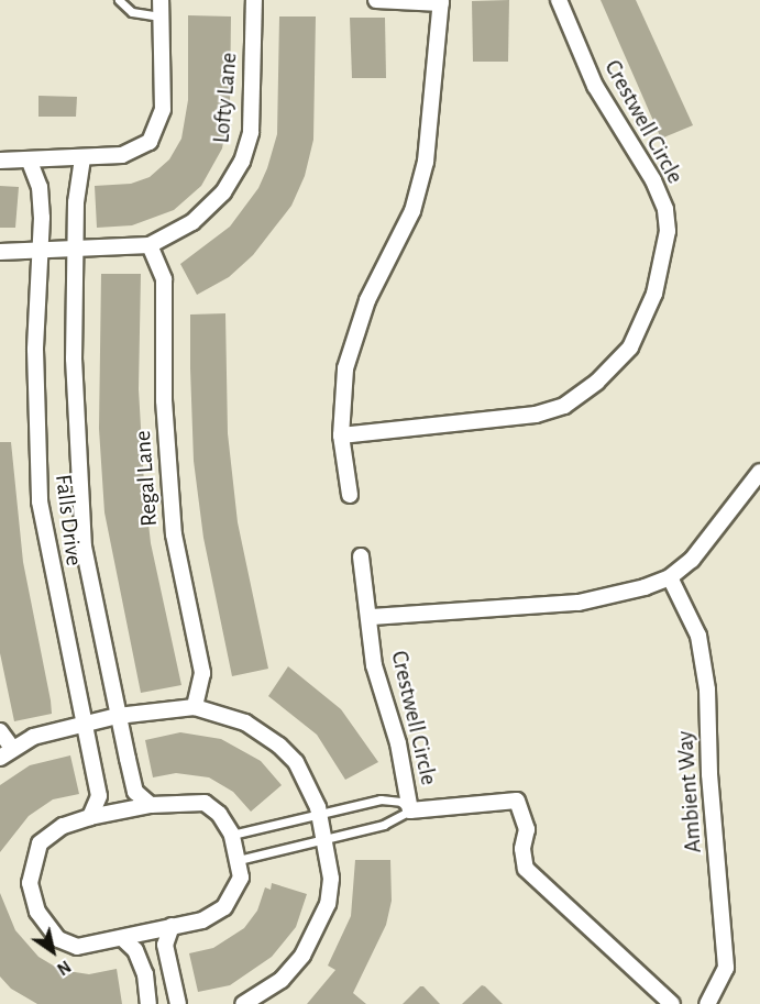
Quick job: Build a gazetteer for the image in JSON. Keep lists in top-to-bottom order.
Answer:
{
  "streets": {
    "street": [
      "Lofty Lane",
      "Crestwell Circle",
      "Regal Lane",
      "Falls Drive",
      "Ambient Way"
    ]
  },
  "crossings": [
    ["Lofty Lane", "Regal Lane"],
    ["Lofty Lane", "Falls Drive"]
  ],
  "north": "bottom right"
}
